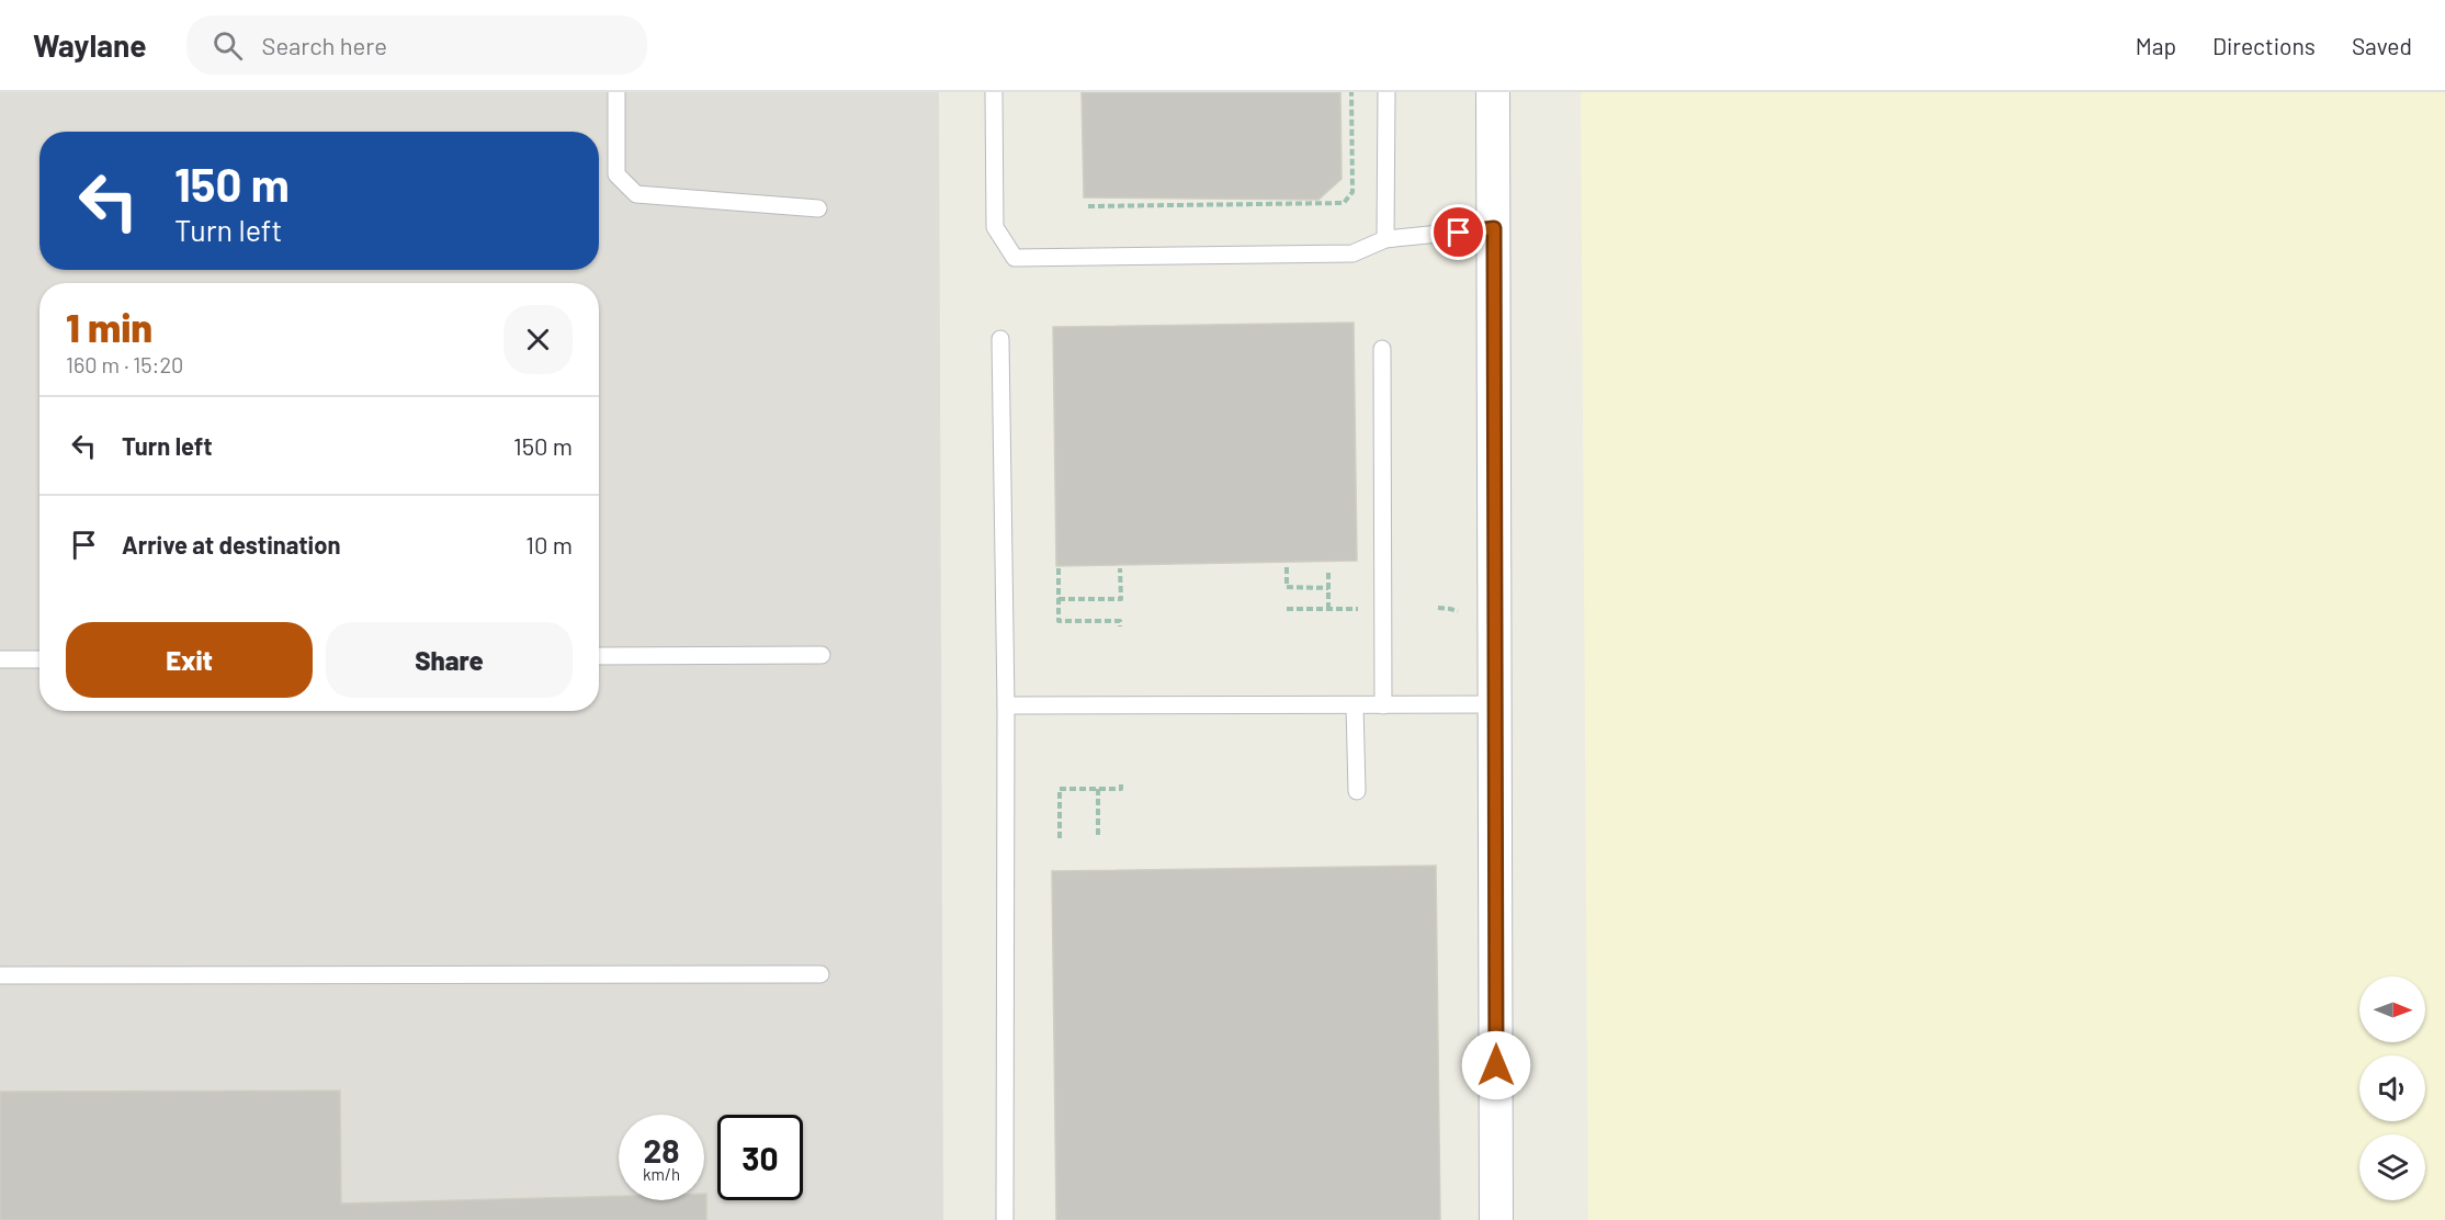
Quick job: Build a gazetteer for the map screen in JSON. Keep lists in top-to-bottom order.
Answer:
{
  "north": "right",
  "page": {
    "header": "Waylane",
    "search": "Search here",
    "nav": ["Map", "Directions", "Saved"],
    "turn": ["150 m", "Turn left"],
    "heading": ["1 min", "160 m · 15:20"],
    "list": [
      {
        "name": "Turn left",
        "value": "150 m"
      },
      {
        "name": "Arrive at destination",
        "value": "10 m"
      }
    ],
    "buttons": ["Exit", "Share"],
    "speed": "28 km/h",
    "limit": "30"
  }
}
